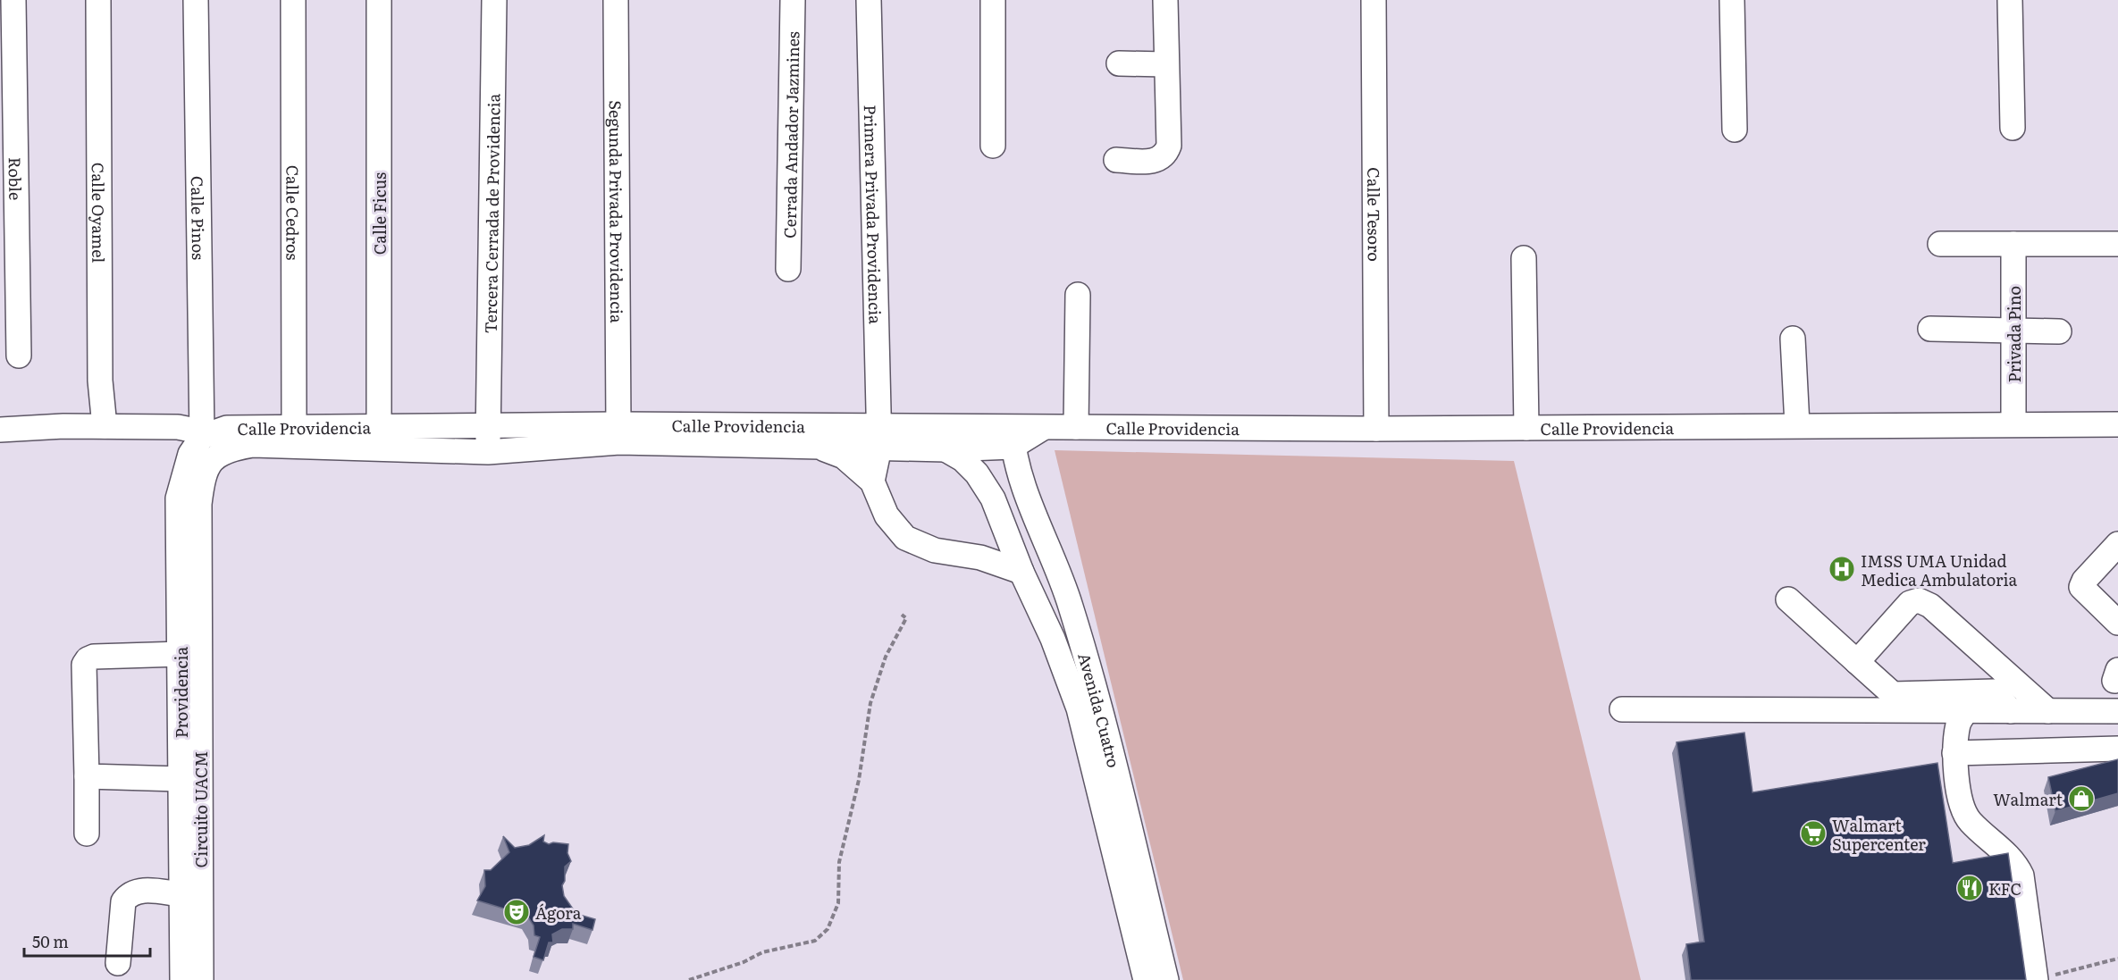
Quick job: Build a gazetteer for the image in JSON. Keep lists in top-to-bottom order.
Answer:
{
  "streets": {
    "street": [
      "Cerrada Andador Jazmines",
      "Roble",
      "Segunda Privada Providencia",
      "Calle Cedros",
      "Tercera Cerrada de Providencia",
      "Calle Oyamel",
      "Calle Ficus",
      "Primera Privada Providencia",
      "Calle Tesoro",
      "Calle Pinos",
      "Privada Pino",
      "Calle Providencia",
      "Providencia",
      "Avenida Cuatro",
      "Circuito UACM"
    ]
  },
  "crossings": [
    ["Segunda Privada Providencia", "Calle Providencia"],
    ["Calle Cedros", "Calle Providencia"],
    ["Tercera Cerrada de Providencia", "Calle Providencia"],
    ["Calle Ficus", "Calle Providencia"],
    ["Primera Privada Providencia", "Calle Providencia"],
    ["Calle Tesoro", "Calle Providencia"],
    ["Calle Pinos", "Calle Providencia"],
    ["Calle Pinos", "Providencia"],
    ["Privada Pino", "Calle Providencia"],
    ["Calle Providencia", "Providencia"],
    ["Calle Providencia", "Avenida Cuatro"],
    ["Calle Providencia", "Circuito UACM"]
  ],
  "places": {
    "hospital": ["IMSS UMA Unidad Medica Ambulatoria"],
    "shop": ["Walmart"],
    "supermarket": ["Walmart Supercenter"],
    "restaurant": ["KFC"],
    "theatre": ["Ágora"]
  },
  "scale_bar": "50 m"
}
